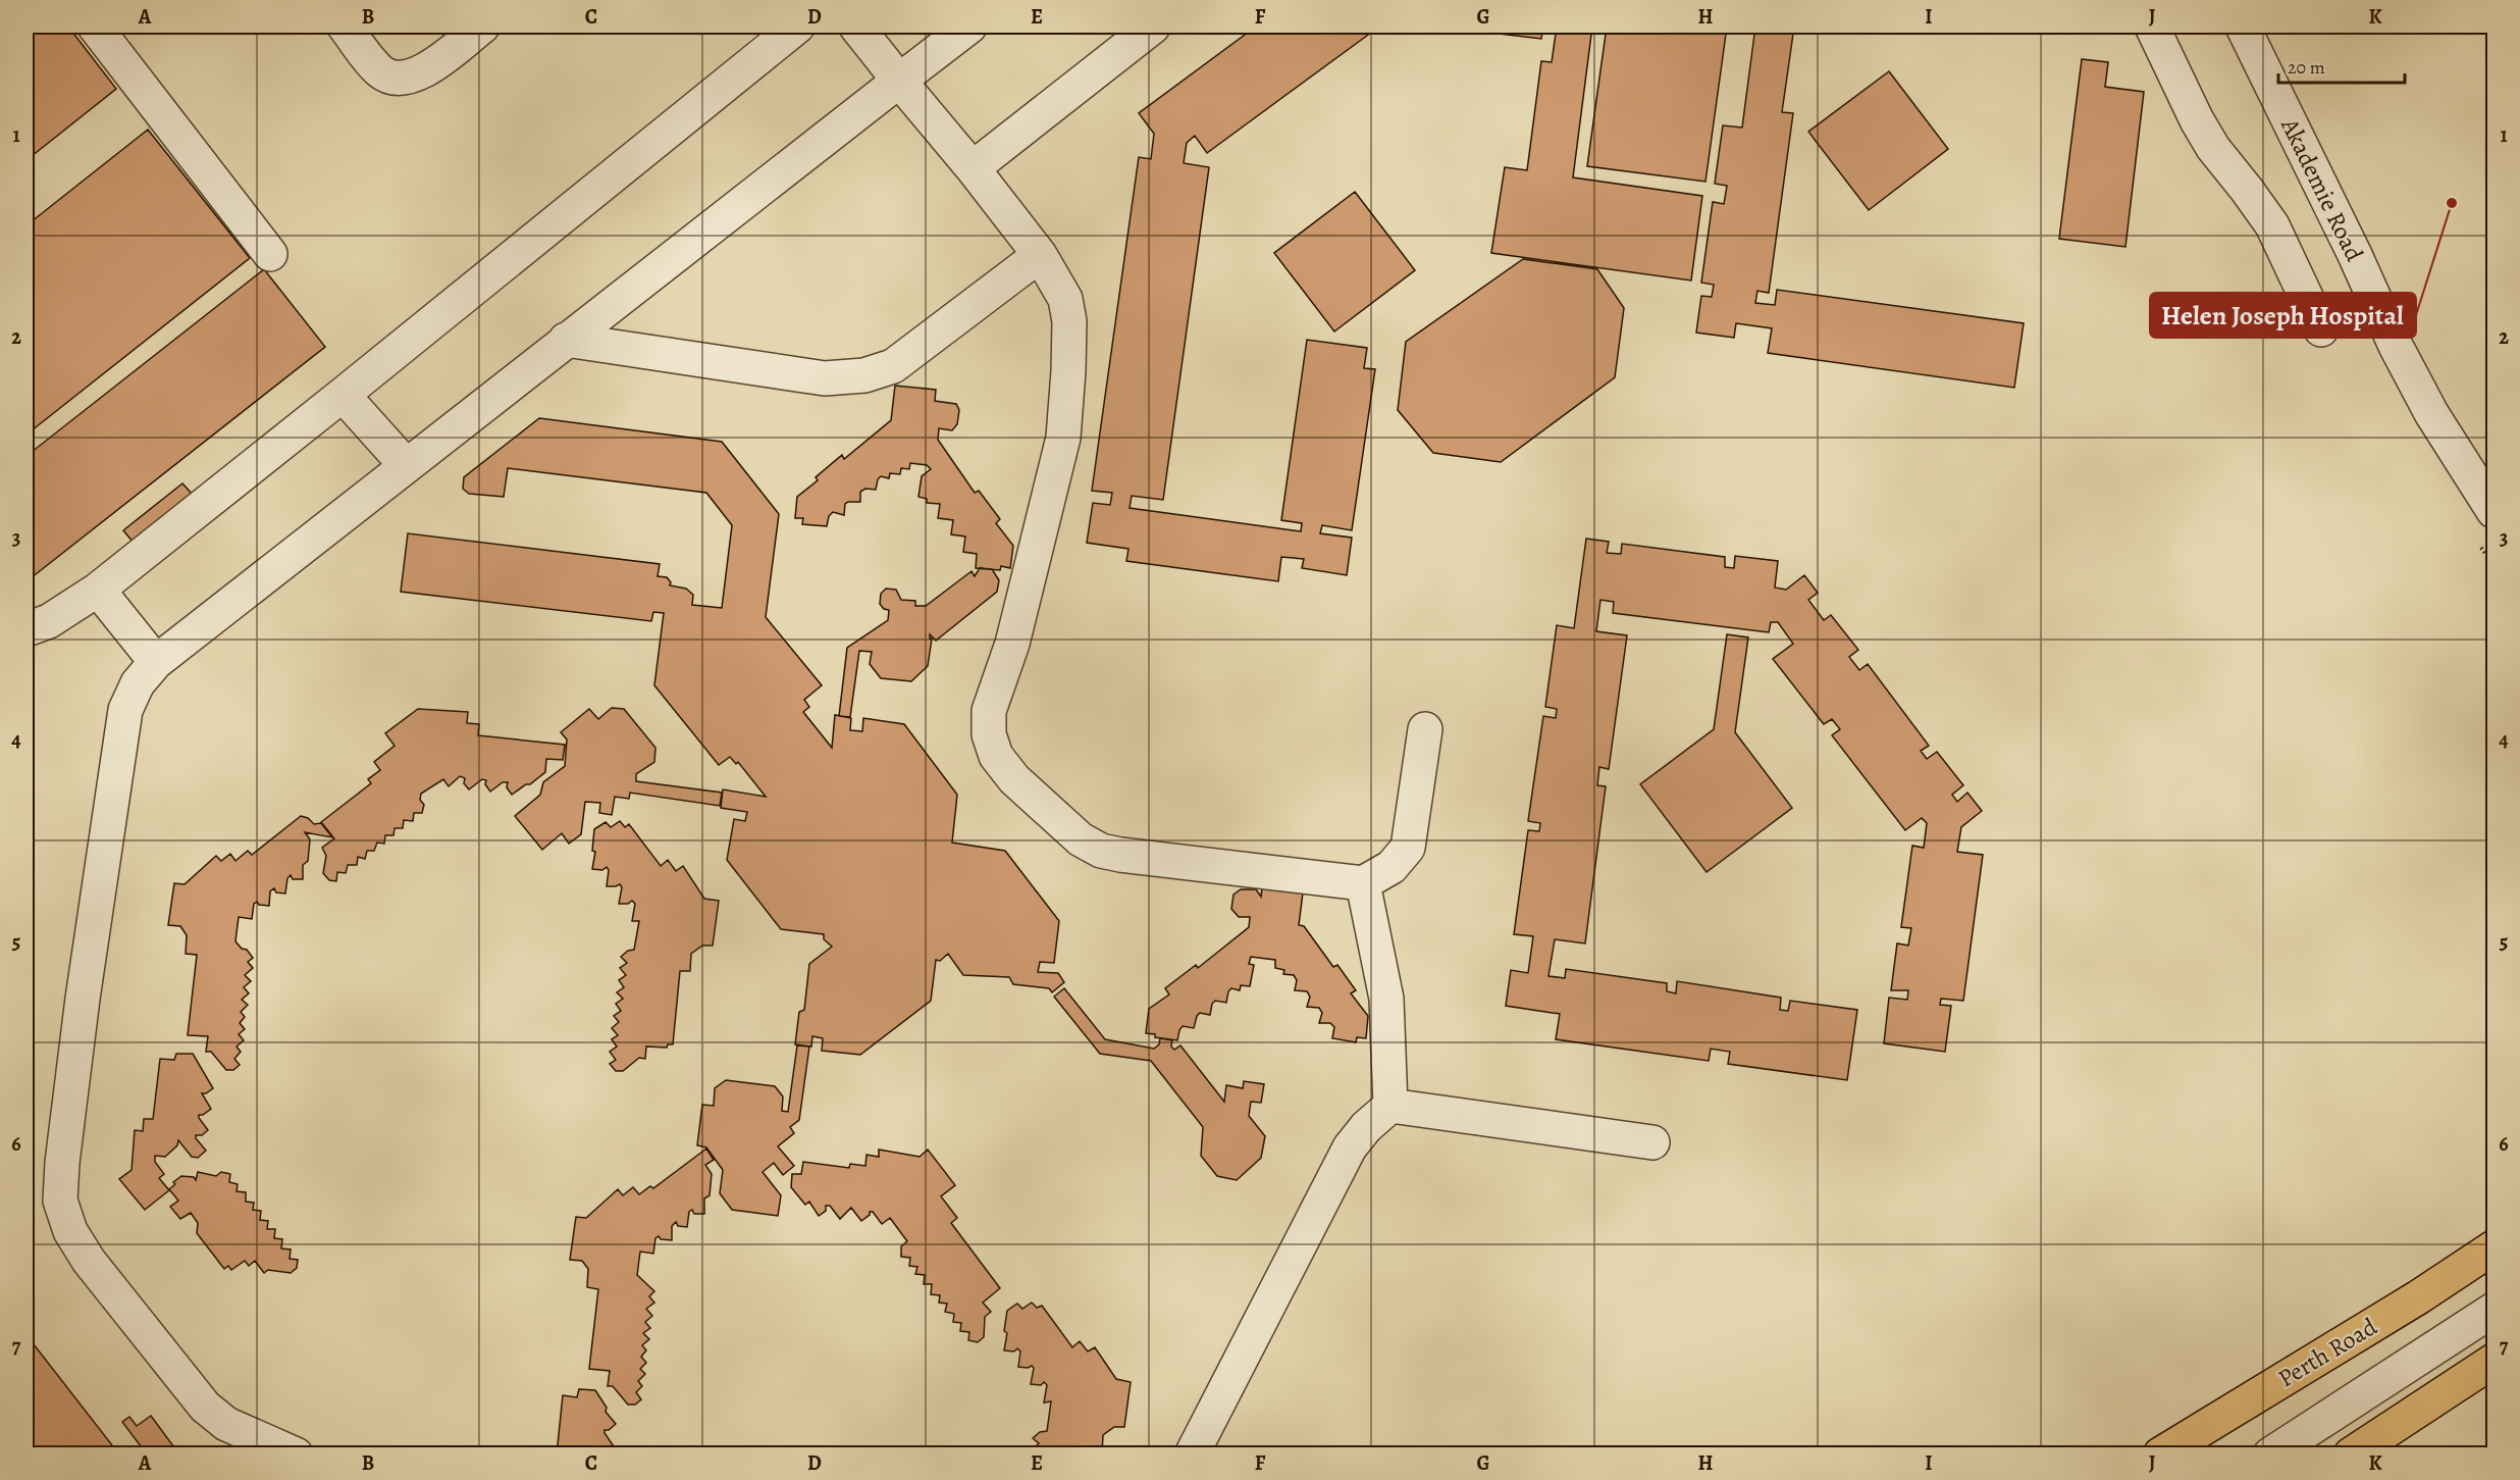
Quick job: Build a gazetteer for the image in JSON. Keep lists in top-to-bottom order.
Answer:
{
  "streets": {
    "main road": ["Perth Road"],
    "street": ["Akademie Road"]
  },
  "places": ["Helen Joseph Hospital"],
  "scale_bar": "20 m",
  "grid": {
    "columns": [
      "A",
      "B",
      "C",
      "D",
      "E",
      "F",
      "G",
      "H",
      "I",
      "J",
      "K"
    ],
    "rows": [
      "1",
      "2",
      "3",
      "4",
      "5",
      "6",
      "7"
    ]
  }
}
